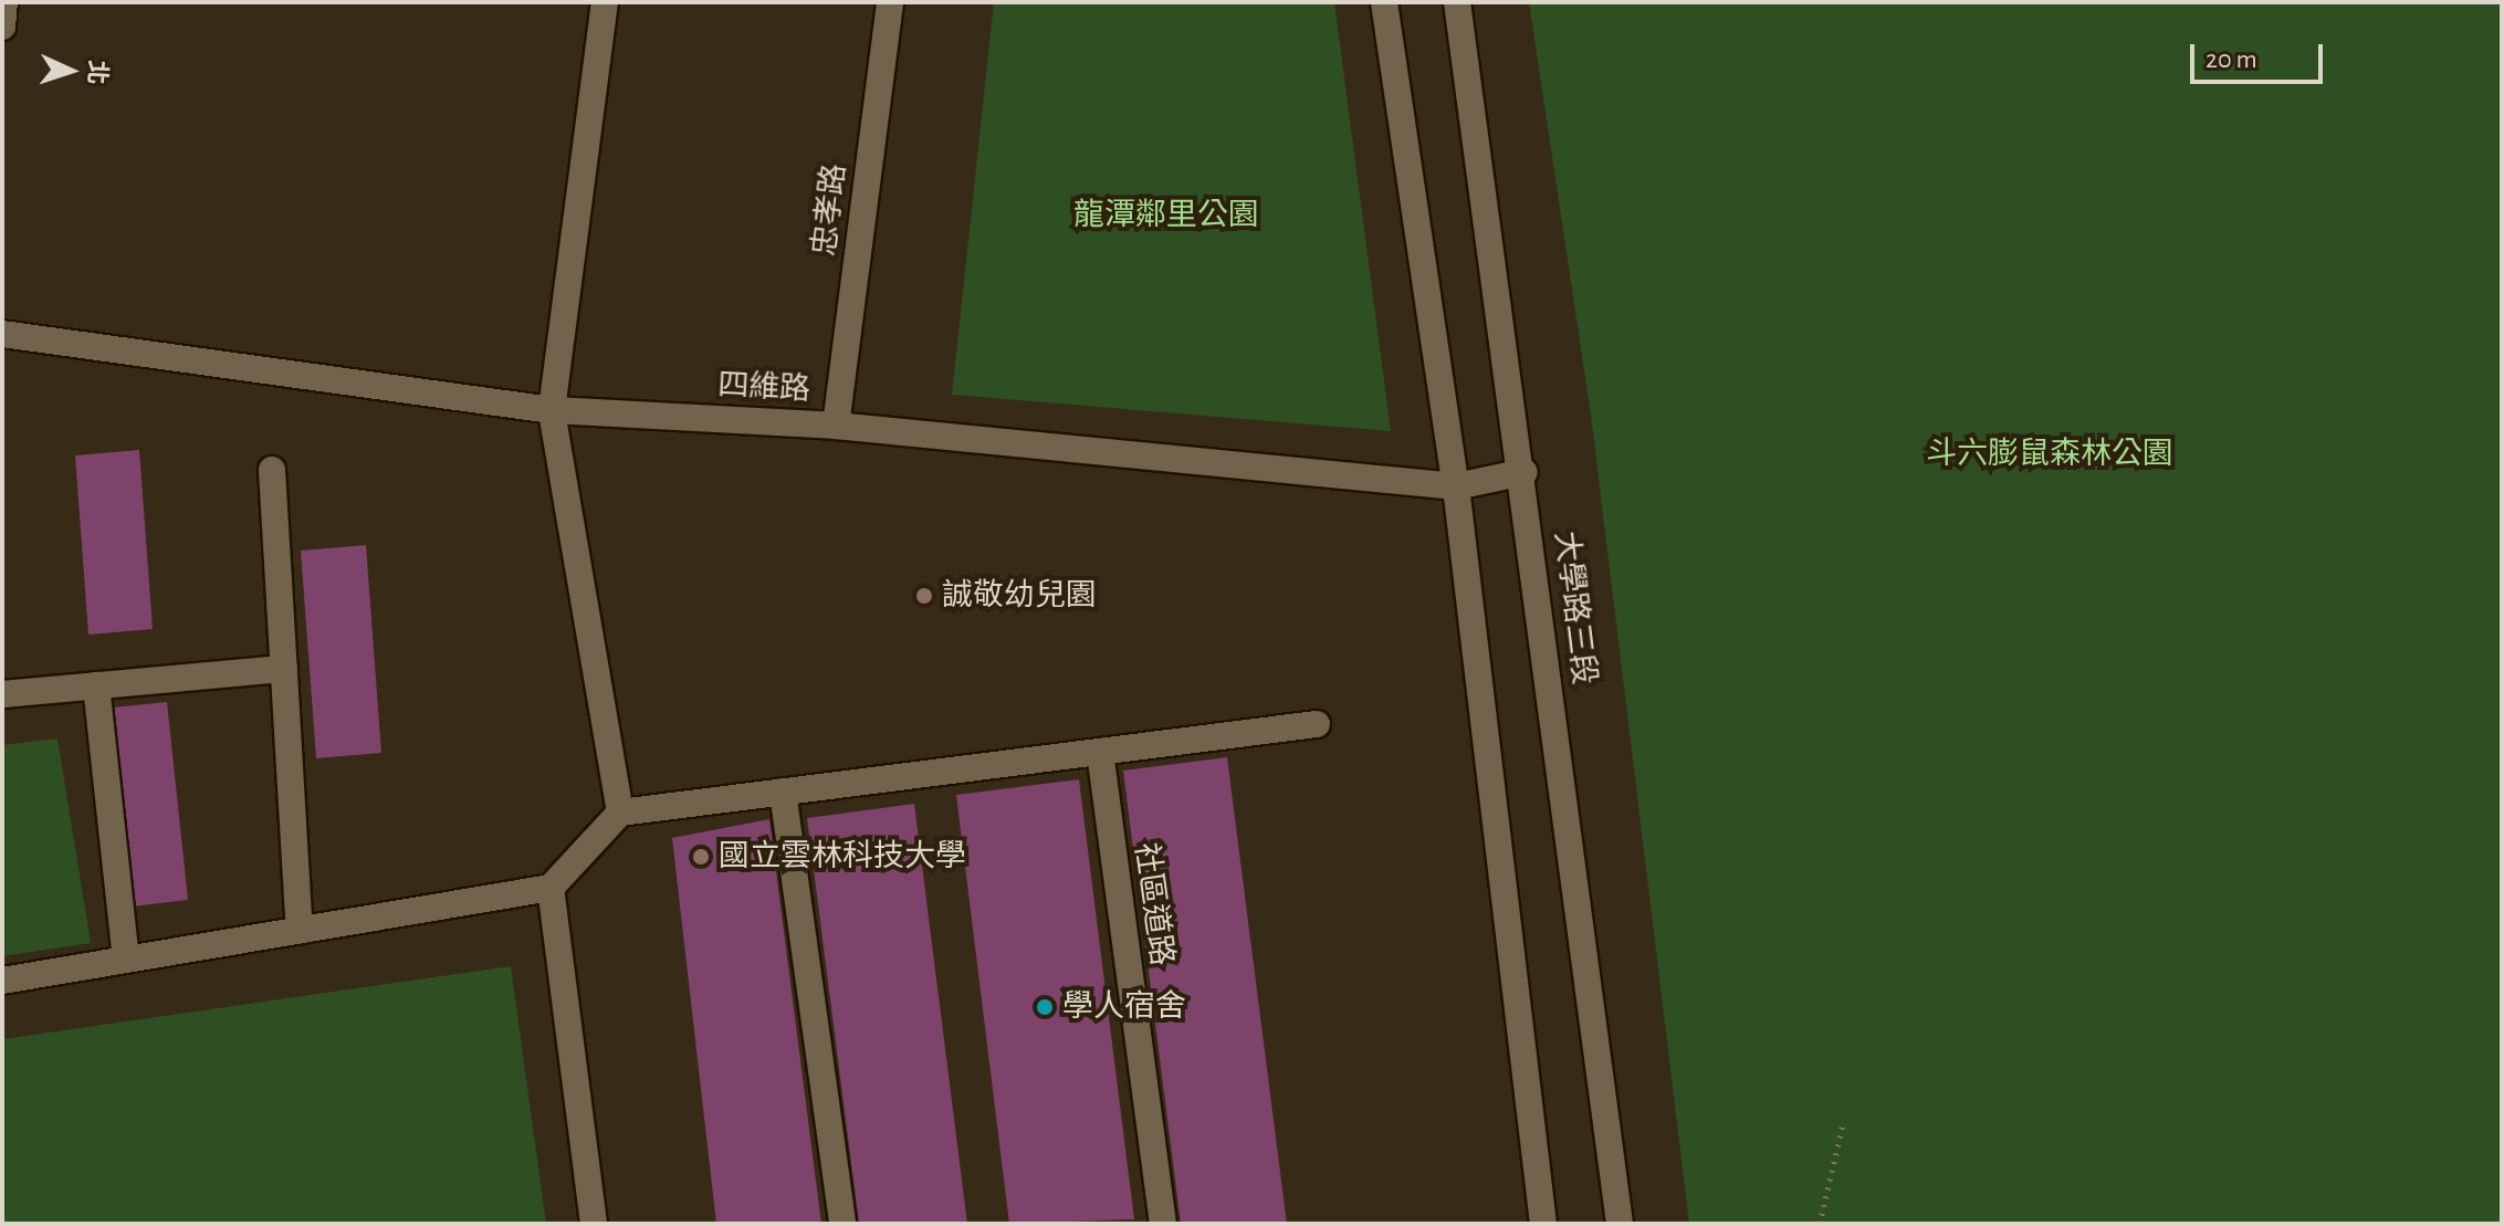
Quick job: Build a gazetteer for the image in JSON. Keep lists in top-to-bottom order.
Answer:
{
  "streets": {
    "street": [
      "忠孝路",
      "四維路",
      "大學路三段",
      "社區道路"
    ]
  },
  "crossings": [
    ["忠孝路", "四維路"],
    ["四維路", "大學路三段"]
  ],
  "parks": ["龍潭鄰里公園", "斗六膨鼠森林公園"],
  "places": ["誠敬幼兒園", "國立雲林科技大學", "學人宿舍"],
  "scale_bar": "20 m",
  "north": "right"
}
